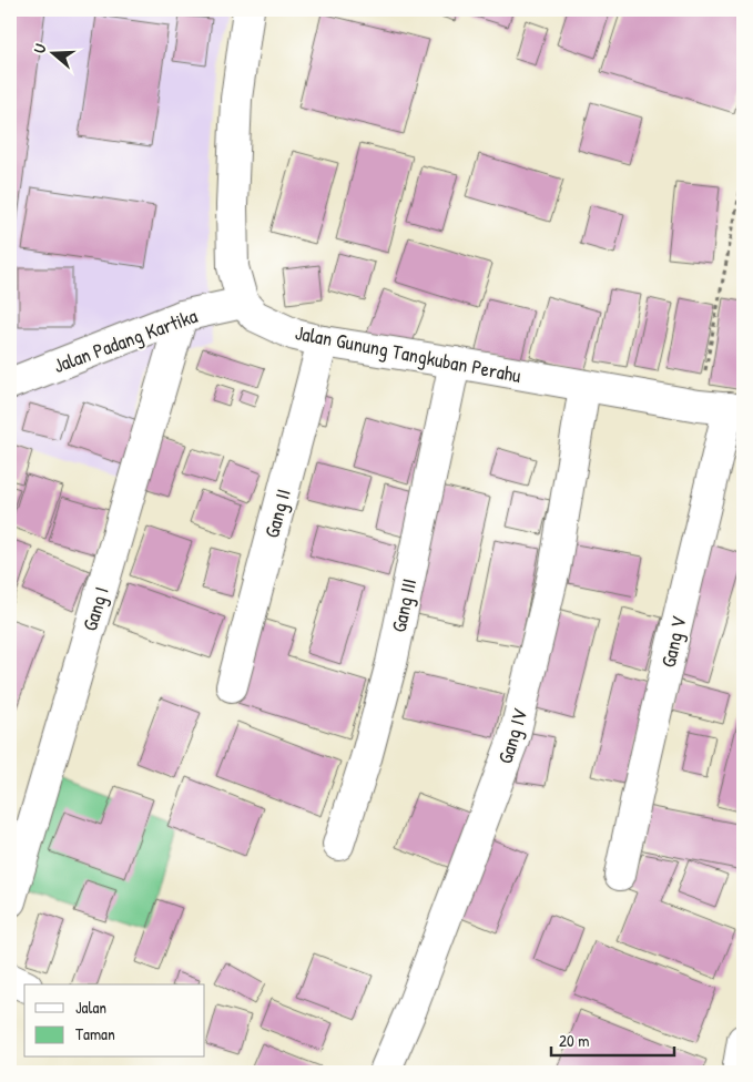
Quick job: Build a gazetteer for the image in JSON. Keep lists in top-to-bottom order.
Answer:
{
  "streets": {
    "street": [
      "Jalan Padang Kartika",
      "Jalan Gunung Tangkuban Perahu",
      "Gang II",
      "Gang III",
      "Gang I",
      "Gang V",
      "Gang IV"
    ]
  },
  "crossings": [
    ["Jalan Padang Kartika", "Jalan Gunung Tangkuban Perahu"],
    ["Jalan Padang Kartika", "Gang I"],
    ["Jalan Gunung Tangkuban Perahu", "Gang II"],
    ["Jalan Gunung Tangkuban Perahu", "Gang III"],
    ["Jalan Gunung Tangkuban Perahu", "Gang V"],
    ["Jalan Gunung Tangkuban Perahu", "Gang IV"]
  ],
  "legend": ["Jalan", "Taman"],
  "scale_bar": "20 m",
  "north": "left"
}
